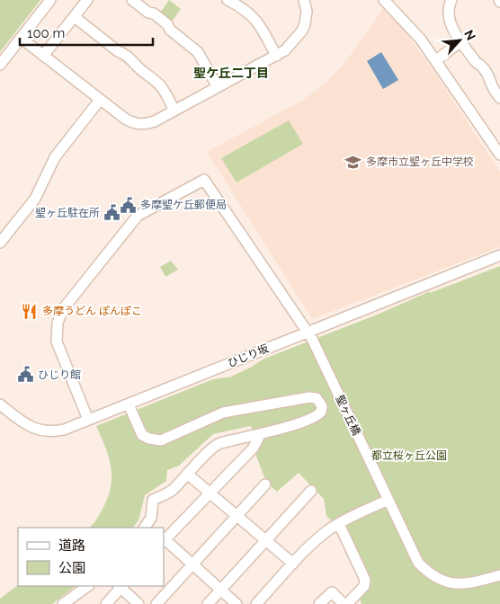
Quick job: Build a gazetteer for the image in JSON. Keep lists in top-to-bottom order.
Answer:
{
  "streets": {
    "street": ["ひじり坂", "聖ヶ丘橋"]
  },
  "crossings": [
    ["ひじり坂", "聖ヶ丘橋"]
  ],
  "districts": ["聖ケ丘二丁目"],
  "parks": ["都立桜ヶ丘公園"],
  "places": {
    "school or university": ["多摩市立聖ヶ丘中学校"],
    "public building": ["多摩聖ケ丘郵便局", "聖ヶ丘駐在所", "ひじり館"],
    "restaurant": ["多摩うどん ぽんぽこ"]
  },
  "legend": ["道路", "公園"],
  "scale_bar": "100 m",
  "north": "top right"
}
